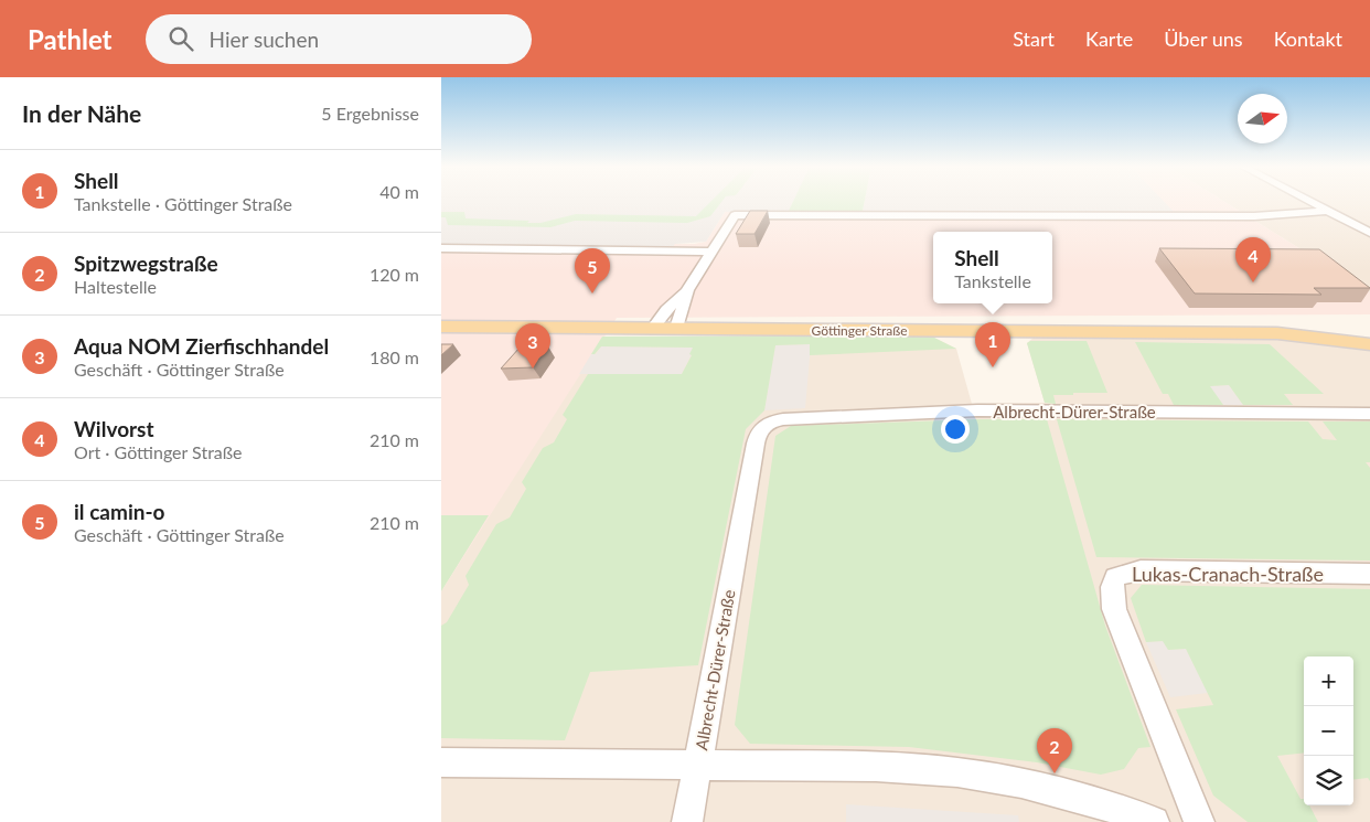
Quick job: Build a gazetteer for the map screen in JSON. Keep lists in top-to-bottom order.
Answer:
{
  "streets": {
    "main road": ["Göttinger Straße"],
    "street": ["Albrecht-Dürer-Straße", "Lukas-Cranach-Straße"]
  },
  "north": "right",
  "page": {
    "header": "Pathlet",
    "search": "Hier suchen",
    "nav": [
      "Start",
      "Karte",
      "Über uns",
      "Kontakt"
    ],
    "heading": ["In der Nähe", "5 Ergebnisse"],
    "list": [
      {
        "mark": "1",
        "name": "Shell",
        "note": "Tankstelle · Göttinger Straße",
        "value": "40 m"
      },
      {
        "mark": "2",
        "name": "Spitzwegstraße",
        "note": "Haltestelle",
        "value": "120 m"
      },
      {
        "mark": "3",
        "name": "Aqua NOM Zierfischhandel",
        "note": "Geschäft · Göttinger Straße",
        "value": "180 m"
      },
      {
        "mark": "4",
        "name": "Wilvorst",
        "note": "Ort · Göttinger Straße",
        "value": "210 m"
      },
      {
        "mark": "5",
        "name": "il camin-o",
        "note": "Geschäft · Göttinger Straße",
        "value": "210 m"
      }
    ],
    "popup": ["Shell", "Tankstelle"],
    "pins": [
      "4",
      "5",
      "1",
      "3",
      "2"
    ],
    "map_buttons": ["+", "−"]
  }
}
